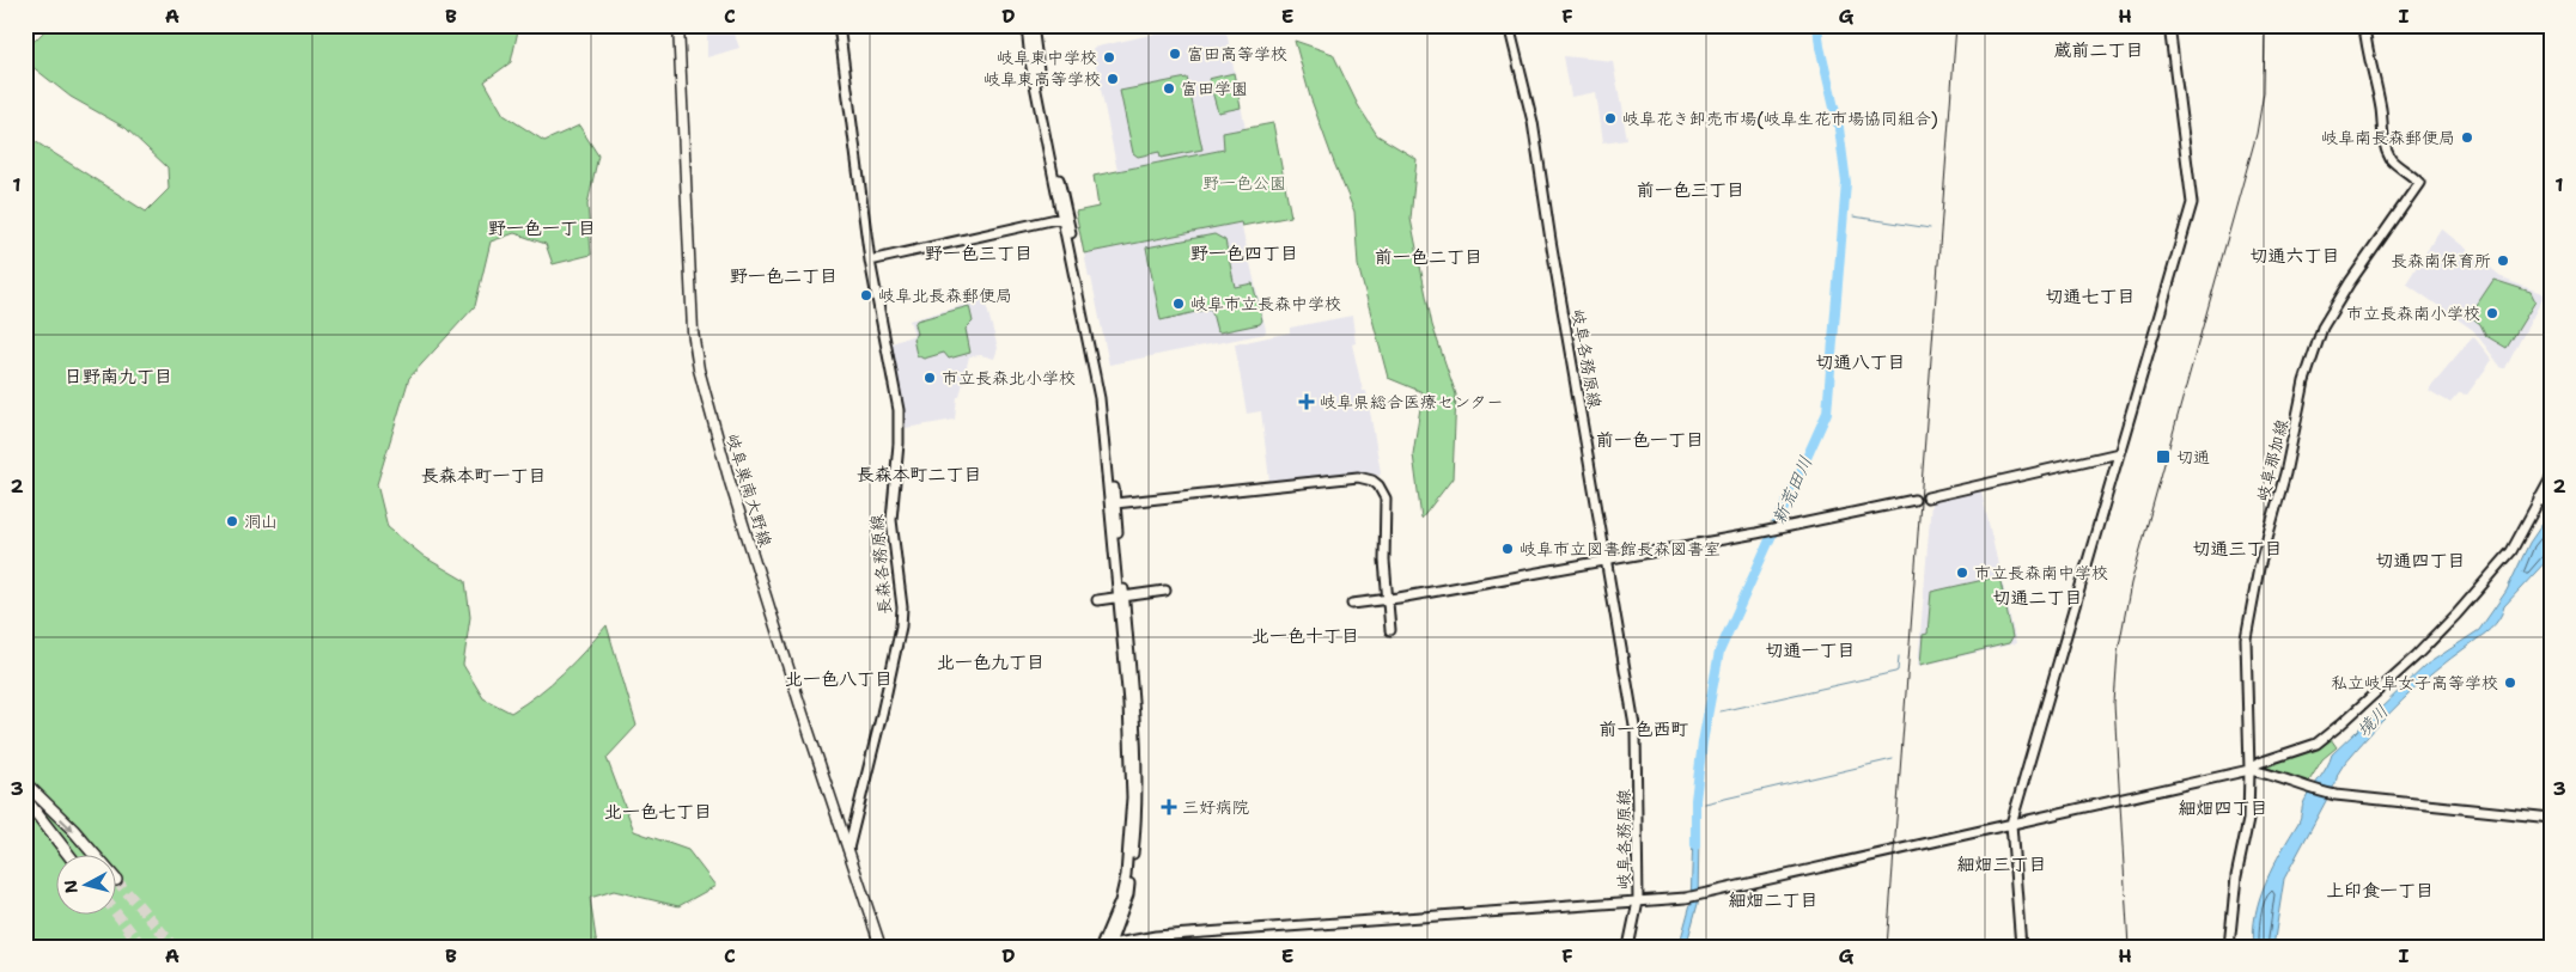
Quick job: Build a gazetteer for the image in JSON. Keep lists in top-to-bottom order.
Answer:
{
  "streets": {
    "main road": ["岐阜巣南大野線"],
    "street": ["岐阜各務原線", "岐阜那加線", "長森各務原線"]
  },
  "crossings": [
    ["岐阜巣南大野線", "長森各務原線"]
  ],
  "districts": [
    "蔵前二丁目",
    "前一色三丁目",
    "野一色一丁目",
    "野一色三丁目",
    "野一色四丁目",
    "切通六丁目",
    "前一色二丁目",
    "野一色二丁目",
    "切通七丁目",
    "切通八丁目",
    "日野南九丁目",
    "前一色一丁目",
    "長森本町二丁目",
    "長森本町一丁目",
    "切通三丁目",
    "切通四丁目",
    "切通二丁目",
    "北一色十丁目",
    "切通一丁目",
    "北一色九丁目",
    "北一色八丁目",
    "前一色西町",
    "細畑四丁目",
    "北一色七丁目",
    "細畑三丁目",
    "上印食一丁目",
    "細畑二丁目"
  ],
  "water": ["新荒田川", "境川"],
  "parks": ["野一色公園"],
  "places": {
    "other": [
      "富田高等学校",
      "岐阜東中学校",
      "岐阜東高等学校",
      "富田学園",
      "岐阜花き卸売市場(岐阜生花市場協同組合)",
      "岐阜南長森郵便局",
      "長森南保育所",
      "岐阜北長森郵便局",
      "岐阜市立長森中学校",
      "市立長森南小学校",
      "市立長森北小学校",
      "洞山",
      "岐阜市立図書館長森図書室",
      "市立長森南中学校",
      "私立岐阜女子高等学校"
    ],
    "health": ["岐阜県総合医療センター", "三好病院"],
    "transit": ["切通"]
  },
  "north": "left",
  "grid": {
    "columns": [
      "A",
      "B",
      "C",
      "D",
      "E",
      "F",
      "G",
      "H",
      "I"
    ],
    "rows": ["1", "2", "3"]
  }
}
